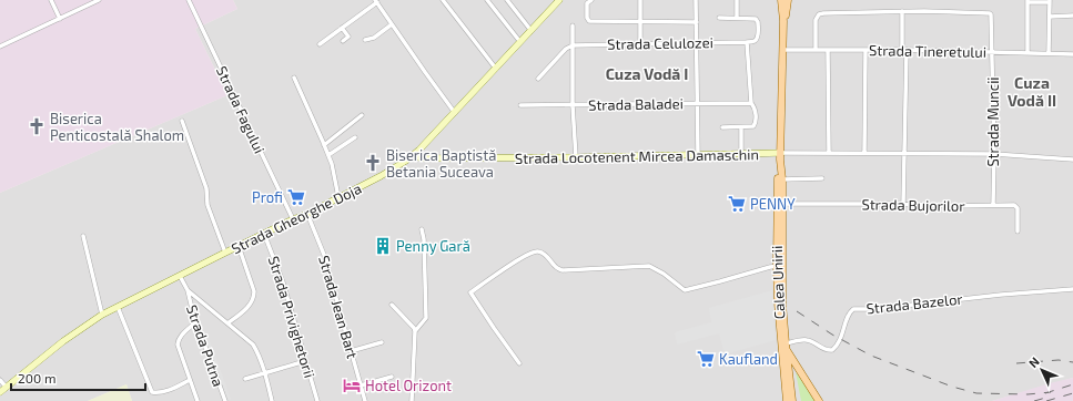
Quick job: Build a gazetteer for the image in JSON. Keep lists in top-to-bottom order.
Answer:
{
  "streets": {
    "main road": ["Strada Locotenent Mircea Damaschin", "Strada Gheorghe Doja", "Calea Unirii"],
    "street": [
      "Strada Celulozei",
      "Strada Tineretului",
      "Strada Baladei",
      "Strada Fagului",
      "Strada Muncii",
      "Strada Bujorilor",
      "Strada Bazelor",
      "Strada Jean Bart",
      "Strada Privighetorii",
      "Strada Putna"
    ]
  },
  "crossings": [
    ["Strada Tineretului", "Strada Muncii"],
    ["Strada Tineretului", "Calea Unirii"],
    ["Strada Fagului", "Strada Gheorghe Doja"],
    ["Strada Muncii", "Strada Bujorilor"],
    ["Strada Locotenent Mircea Damaschin", "Strada Gheorghe Doja"],
    ["Strada Locotenent Mircea Damaschin", "Calea Unirii"],
    ["Strada Bujorilor", "Calea Unirii"],
    ["Strada Gheorghe Doja", "Strada Jean Bart"],
    ["Strada Gheorghe Doja", "Strada Privighetorii"],
    ["Strada Gheorghe Doja", "Strada Putna"],
    ["Calea Unirii", "Strada Bazelor"]
  ],
  "districts": ["Cuza Vodă I", "Cuza Vodă II"],
  "places": {
    "church": ["Biserica Penticostală Shalom", "Biserica Baptistă Betania Suceava"],
    "supermarket": ["Profi", "PENNY", "Kaufland"],
    "building": ["Penny Gară"],
    "hotel": ["Hotel Orizont"]
  },
  "scale_bar": "200 m",
  "north": "top left"
}
